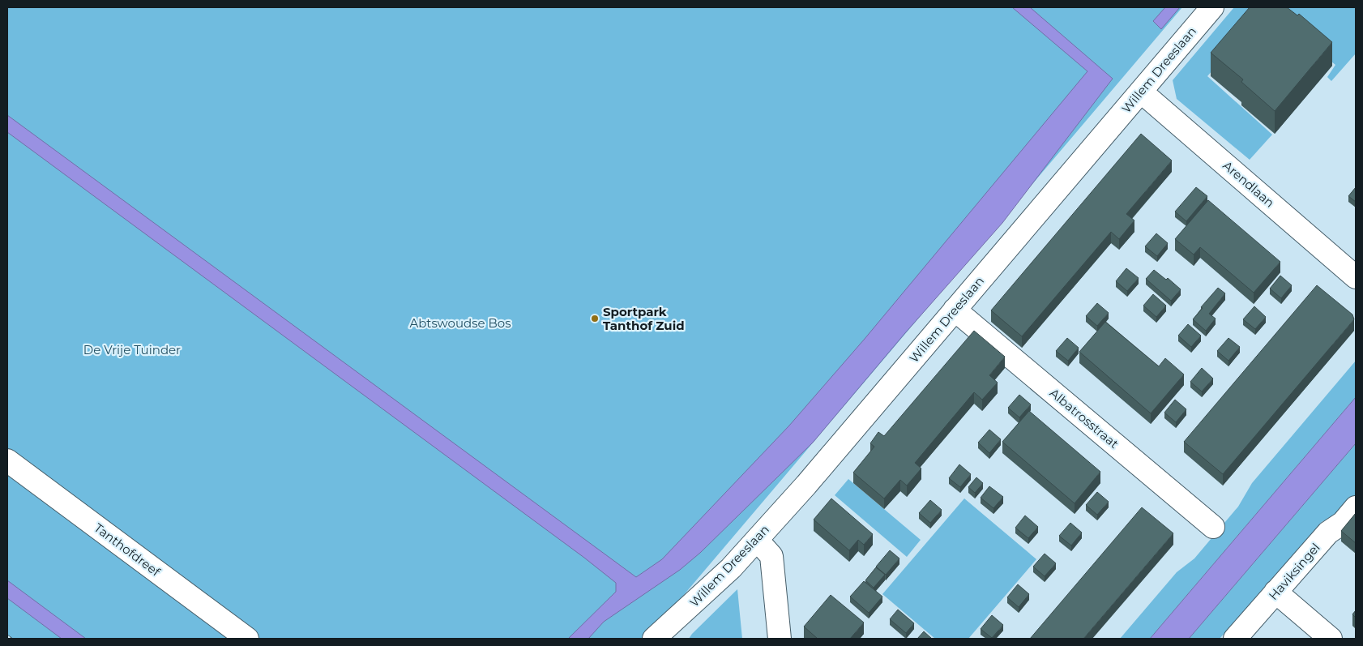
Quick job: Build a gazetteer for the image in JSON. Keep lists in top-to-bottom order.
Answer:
{
  "streets": {
    "street": [
      "Willem Dreeslaan",
      "Arendlaan",
      "Albatrosstraat",
      "Tanthofdreef",
      "Haviksingel"
    ]
  },
  "crossings": [
    ["Willem Dreeslaan", "Arendlaan"],
    ["Willem Dreeslaan", "Albatrosstraat"]
  ],
  "parks": ["Abtswoudse Bos", "De Vrije Tuinder"],
  "places": ["Sportpark Tanthof Zuid"]
}
